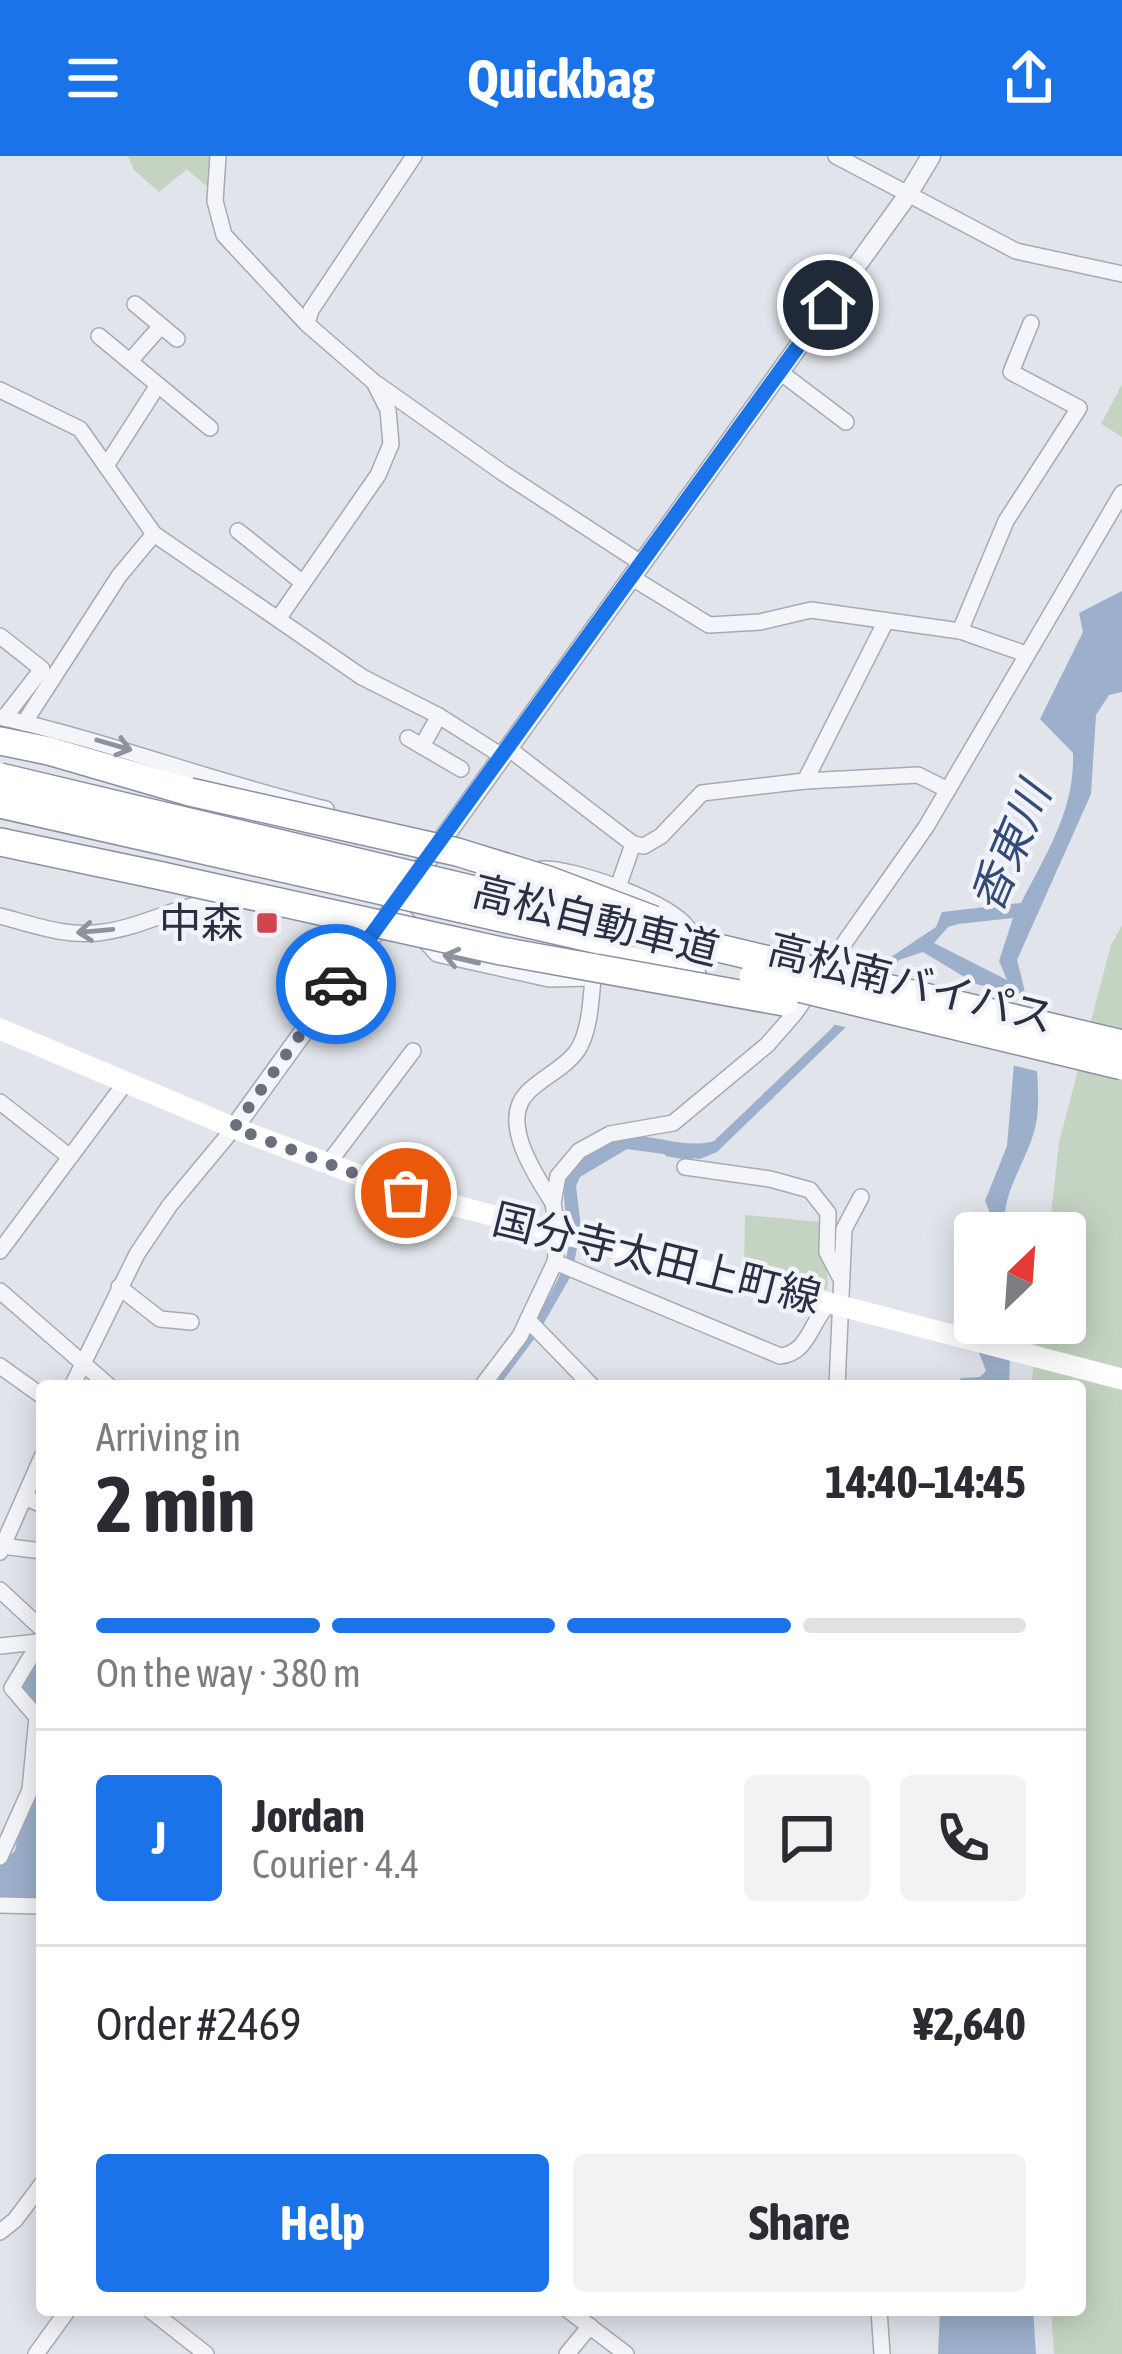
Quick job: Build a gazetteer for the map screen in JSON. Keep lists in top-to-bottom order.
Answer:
{
  "streets": {
    "highway": ["高松自動車道", "高松南バイパス"],
    "main road": ["国分寺太田上町線"]
  },
  "crossings": [
    ["高松自動車道", "高松南バイパス"]
  ],
  "water": ["香東川"],
  "places": {
    "transit": ["中森"]
  },
  "north": "top right",
  "page": {
    "header": "Quickbag",
    "heading": ["2 min", "Arriving in", "14:40–14:45"],
    "panel": [
      "Jordan",
      "Courier · 4.4",
      "Order #2469",
      "¥2,640"
    ],
    "bar": "On the way · 380 m",
    "round": "J",
    "buttons": ["Help", "Share"]
  }
}
